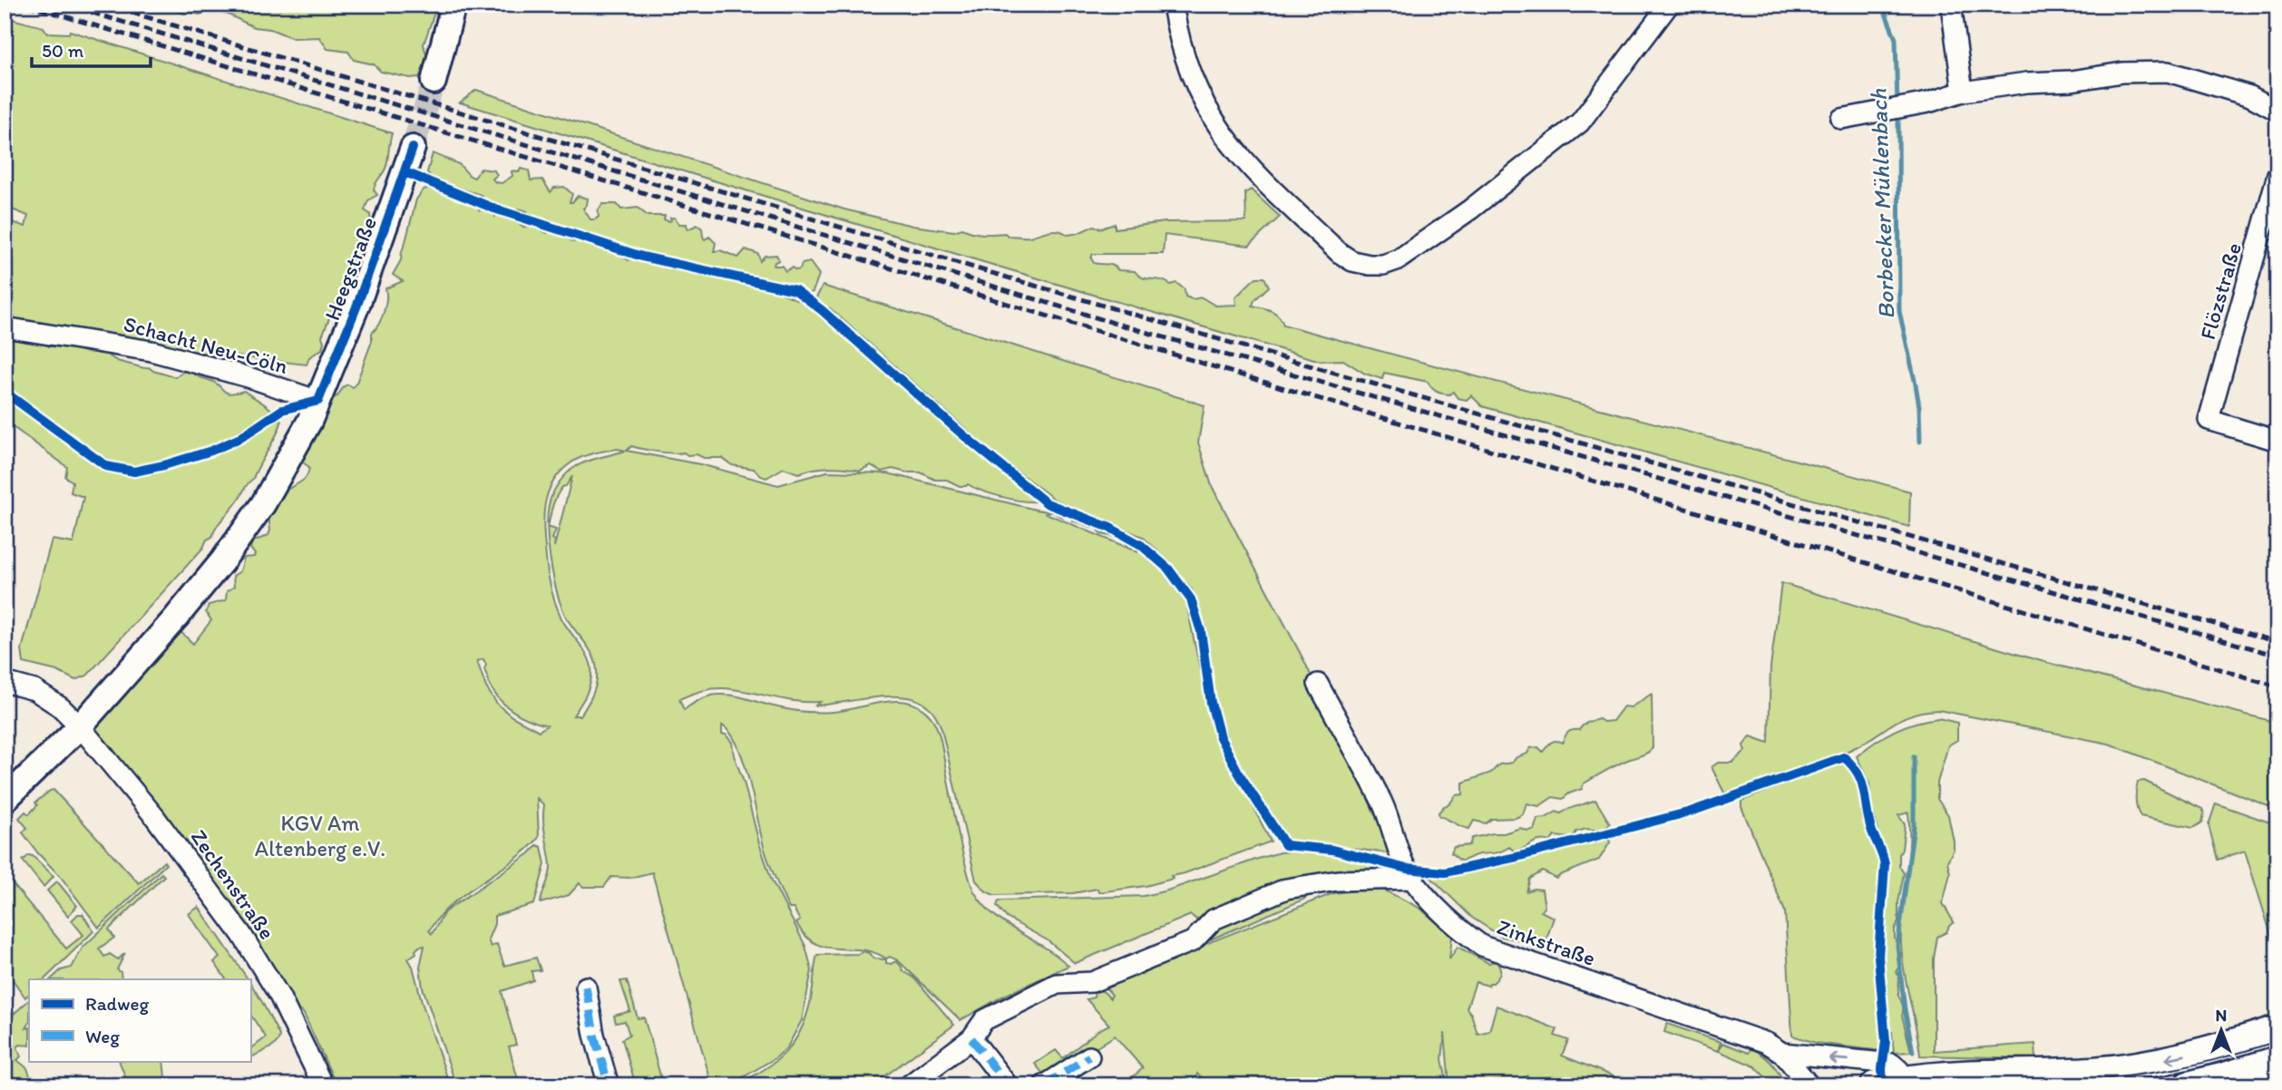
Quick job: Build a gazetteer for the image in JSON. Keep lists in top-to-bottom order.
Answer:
{
  "streets": {
    "street": [
      "Heegstraße",
      "Flözstraße",
      "Schacht Neu-Cöln",
      "Zechenstraße",
      "Zinkstraße"
    ]
  },
  "crossings": [
    ["Heegstraße", "Schacht Neu-Cöln"],
    ["Heegstraße", "Zechenstraße"]
  ],
  "water": ["Borbecker Mühlenbach"],
  "parks": ["KGV Am Altenberg e.V."],
  "legend": ["Radweg", "Weg"],
  "scale_bar": "50 m",
  "north": "top"
}
